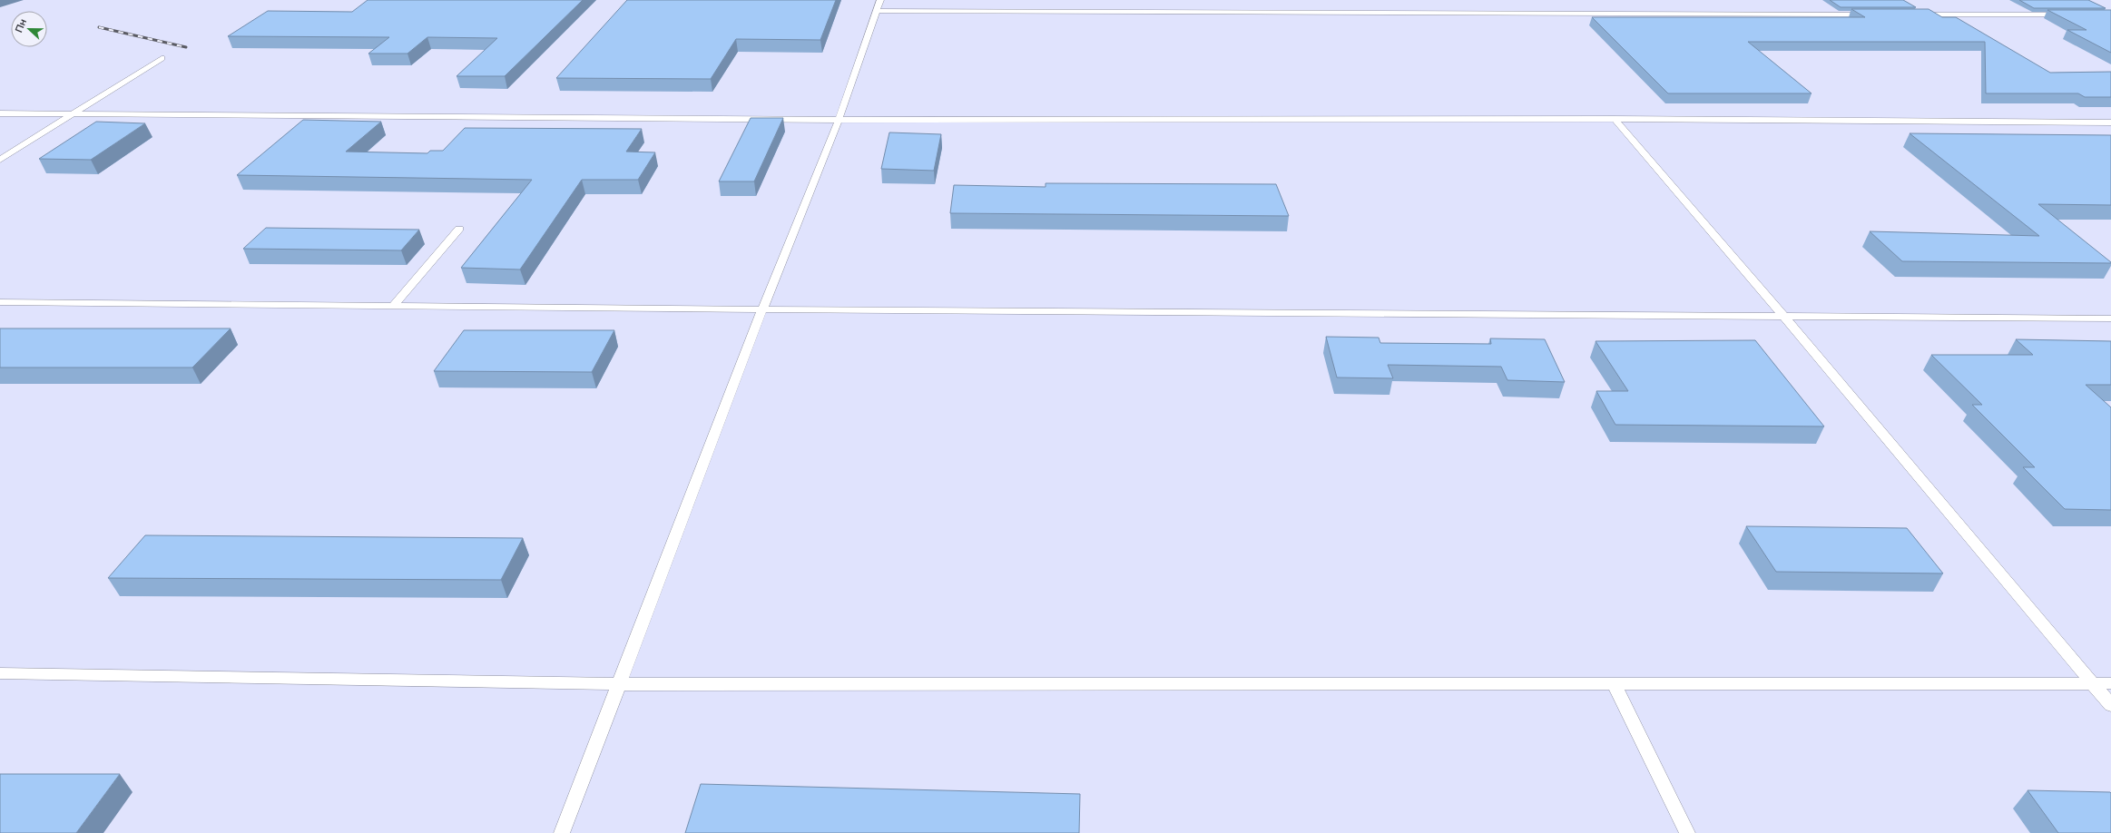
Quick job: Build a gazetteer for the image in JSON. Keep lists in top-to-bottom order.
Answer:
{
  "north": "left"
}
